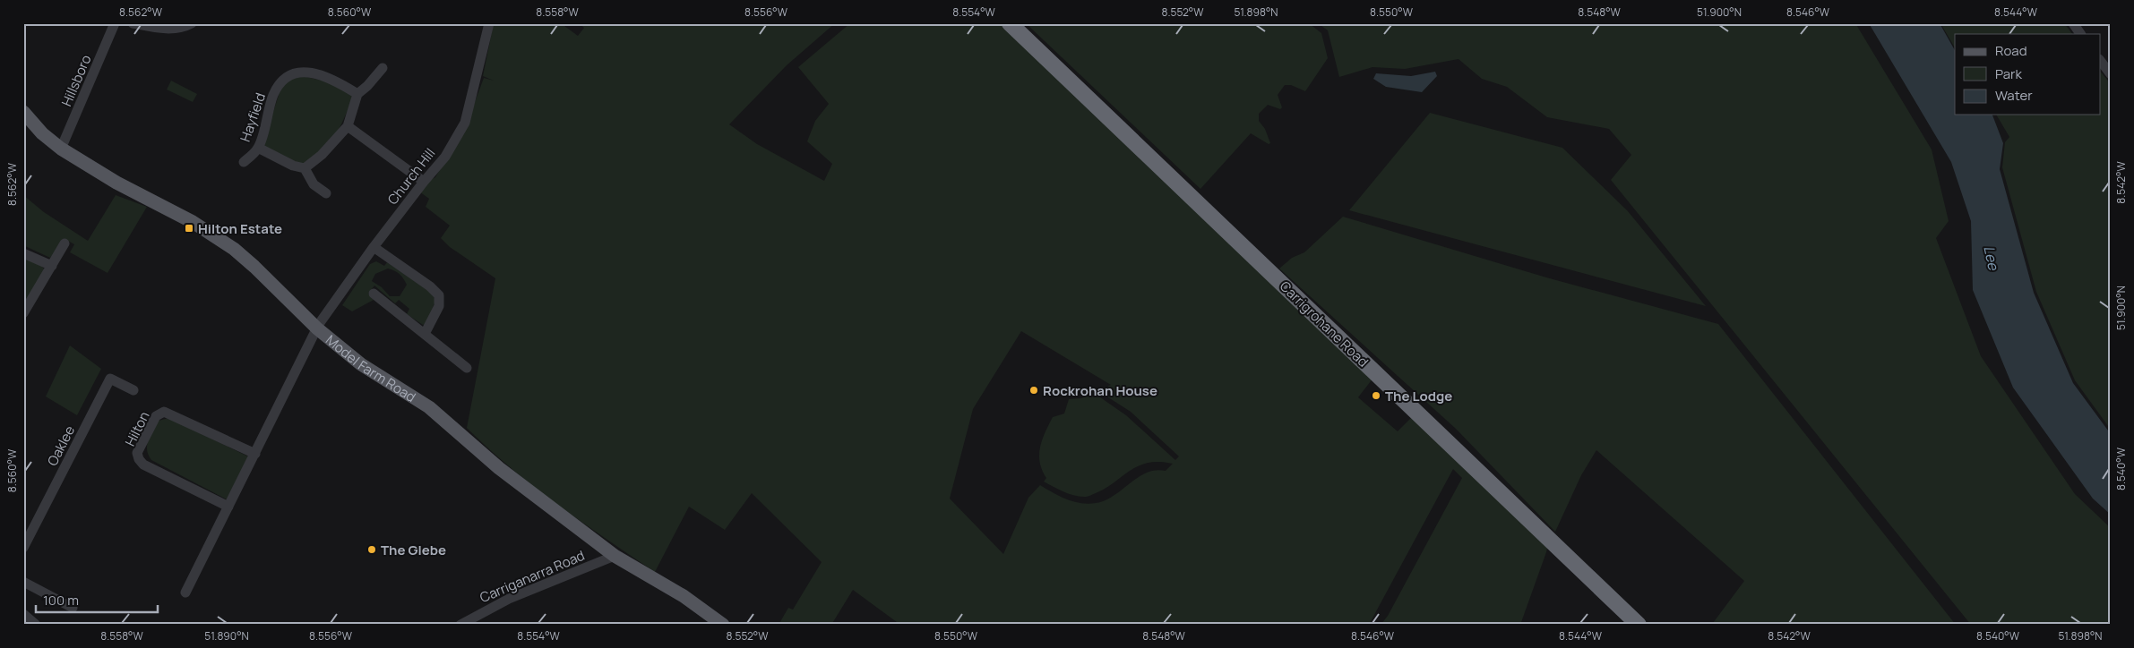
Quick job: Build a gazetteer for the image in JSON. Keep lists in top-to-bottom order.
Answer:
{
  "streets": {
    "highway": ["Carrigrohane Road"],
    "main road": ["Model Farm Road"],
    "street": [
      "Hillsboro",
      "Hayfield",
      "Church Hill",
      "Hilton",
      "Oaklee",
      "Carriganarra Road"
    ]
  },
  "crossings": [
    ["Hillsboro", "Model Farm Road"],
    ["Church Hill", "Model Farm Road"],
    ["Model Farm Road", "Carriganarra Road"]
  ],
  "water": ["Lee"],
  "places": {
    "transit": ["Hilton Estate"],
    "other": ["Rockrohan House", "The Lodge", "The Glebe"]
  },
  "legend": ["Road", "Park", "Water"],
  "scale_bar": "100 m",
  "coordinates": [
    "8.562°W",
    "8.560°W",
    "8.558°W",
    "8.556°W",
    "8.554°W",
    "8.552°W",
    "51.898°N",
    "8.550°W",
    "8.548°W",
    "51.900°N",
    "8.546°W",
    "8.544°W",
    "8.542°W",
    "8.540°W",
    "51.890°N"
  ]
}
